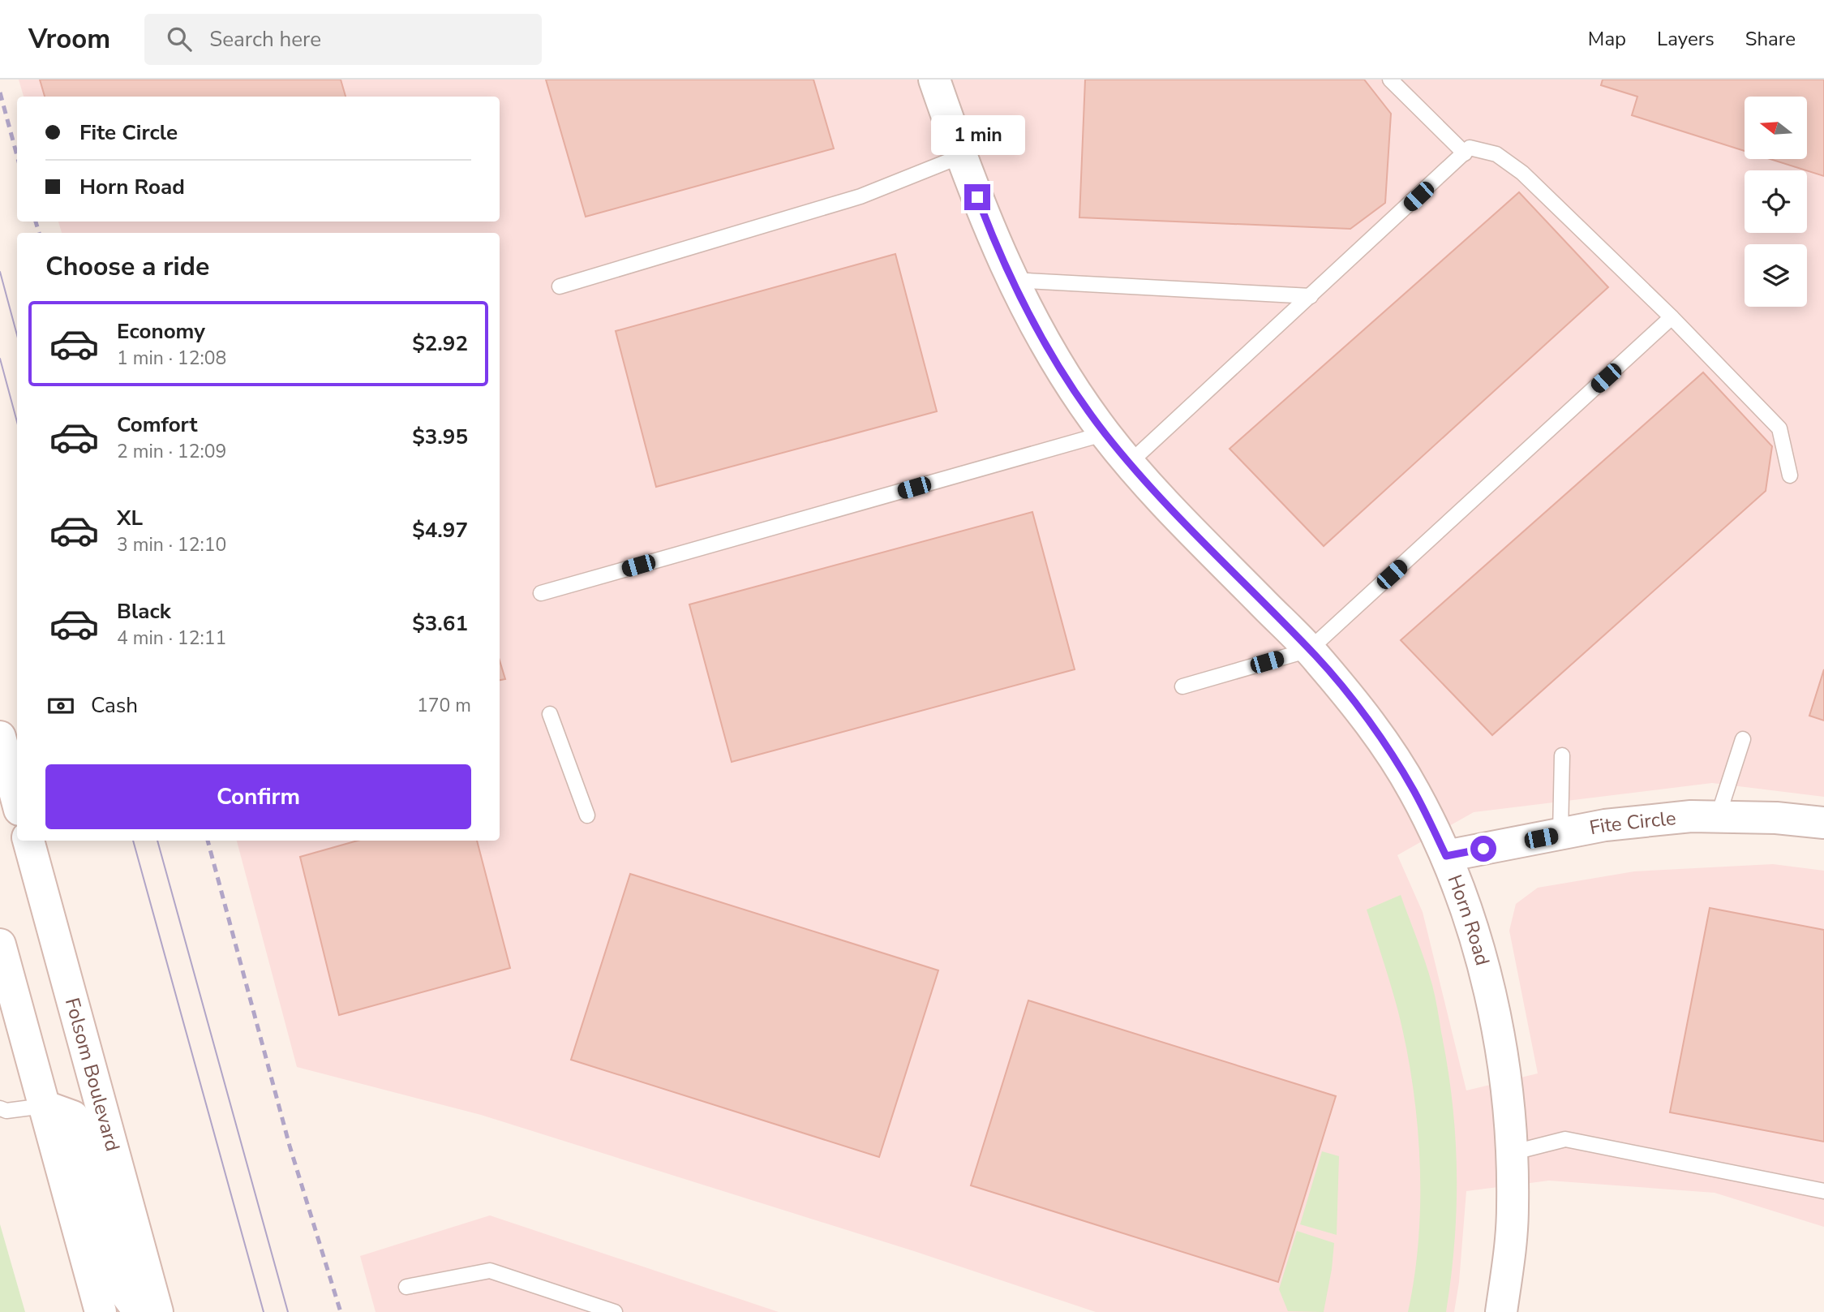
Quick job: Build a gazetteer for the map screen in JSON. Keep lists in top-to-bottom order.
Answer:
{
  "streets": {
    "street": ["Fite Circle", "Horn Road", "Folsom Boulevard"]
  },
  "crossings": [
    ["Fite Circle", "Horn Road"]
  ],
  "north": "left",
  "page": {
    "header": "Vroom",
    "search": "Search here",
    "nav": ["Map", "Layers", "Share"],
    "banner": ["Fite Circle", "Horn Road"],
    "bubble": "1 min",
    "heading": "Choose a ride",
    "list": [
      {
        "name": "Economy",
        "note": "1 min · 12:08",
        "value": "$2.92"
      },
      {
        "name": "Comfort",
        "note": "2 min · 12:09",
        "value": "$3.95"
      },
      {
        "name": "XL",
        "note": "3 min · 12:10",
        "value": "$4.97"
      },
      {
        "name": "Black",
        "note": "4 min · 12:11",
        "value": "$3.61"
      }
    ],
    "pay": ["Cash", "170 m"],
    "buttons": "Confirm"
  }
}
